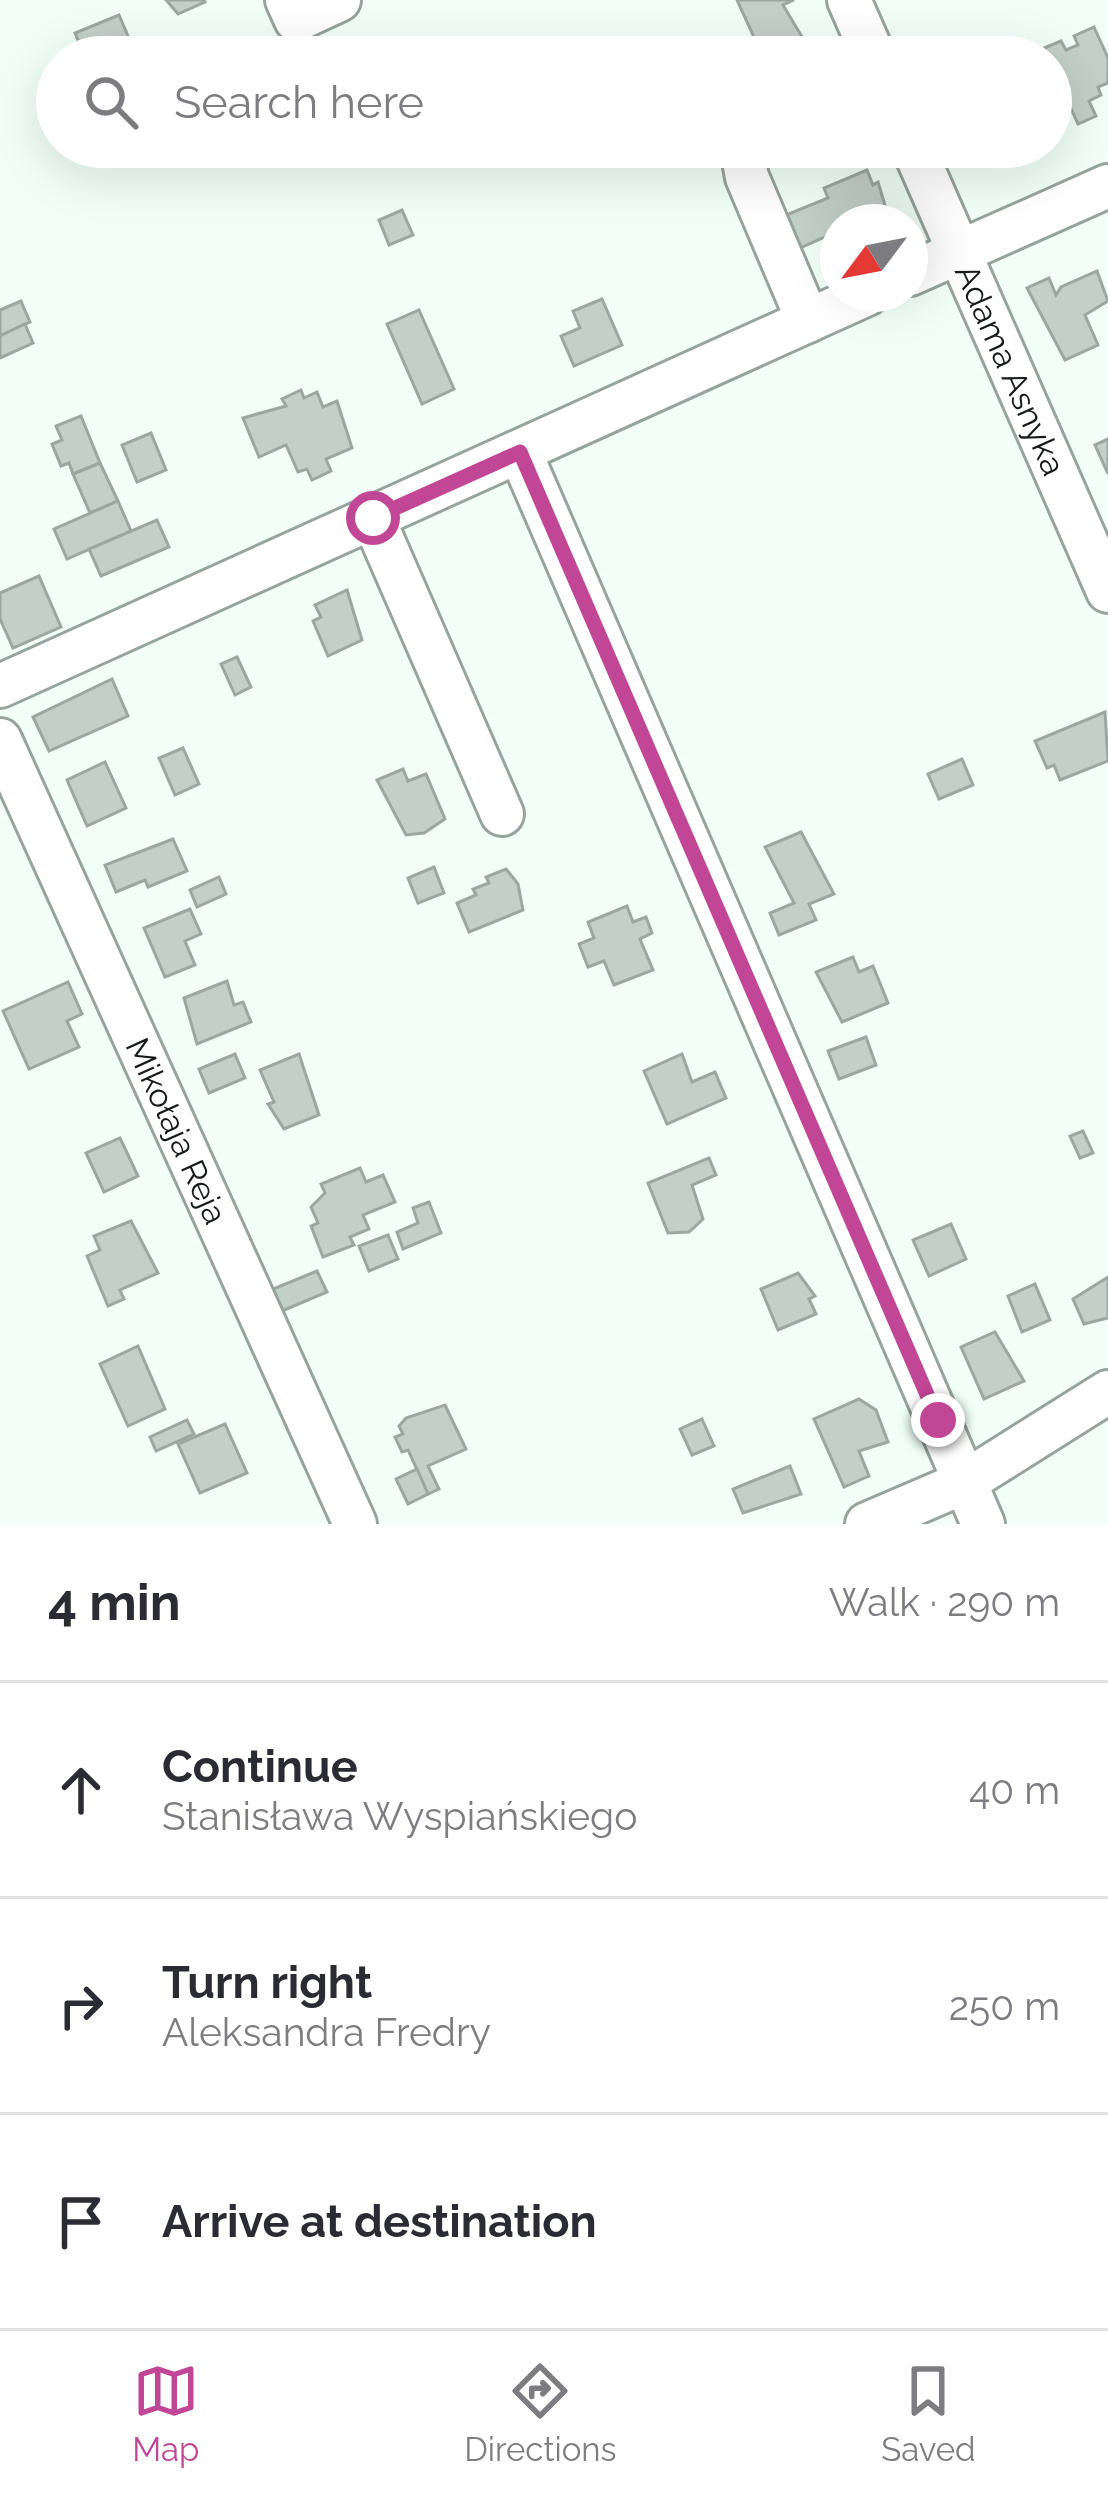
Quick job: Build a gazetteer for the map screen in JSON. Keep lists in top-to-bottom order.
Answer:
{
  "streets": {
    "street": ["Adama Asnyka", "Mikołaja Reja"]
  },
  "north": "bottom left",
  "page": {
    "search": "Search here",
    "heading": ["4 min", "Walk · 290 m"],
    "list": [
      ["Continue", "Stanisława Wyspiańskiego", "40 m"],
      ["Turn right", "Aleksandra Fredry", "250 m"],
      "Arrive at destination"
    ],
    "nav": ["Map", "Directions", "Saved"]
  }
}
